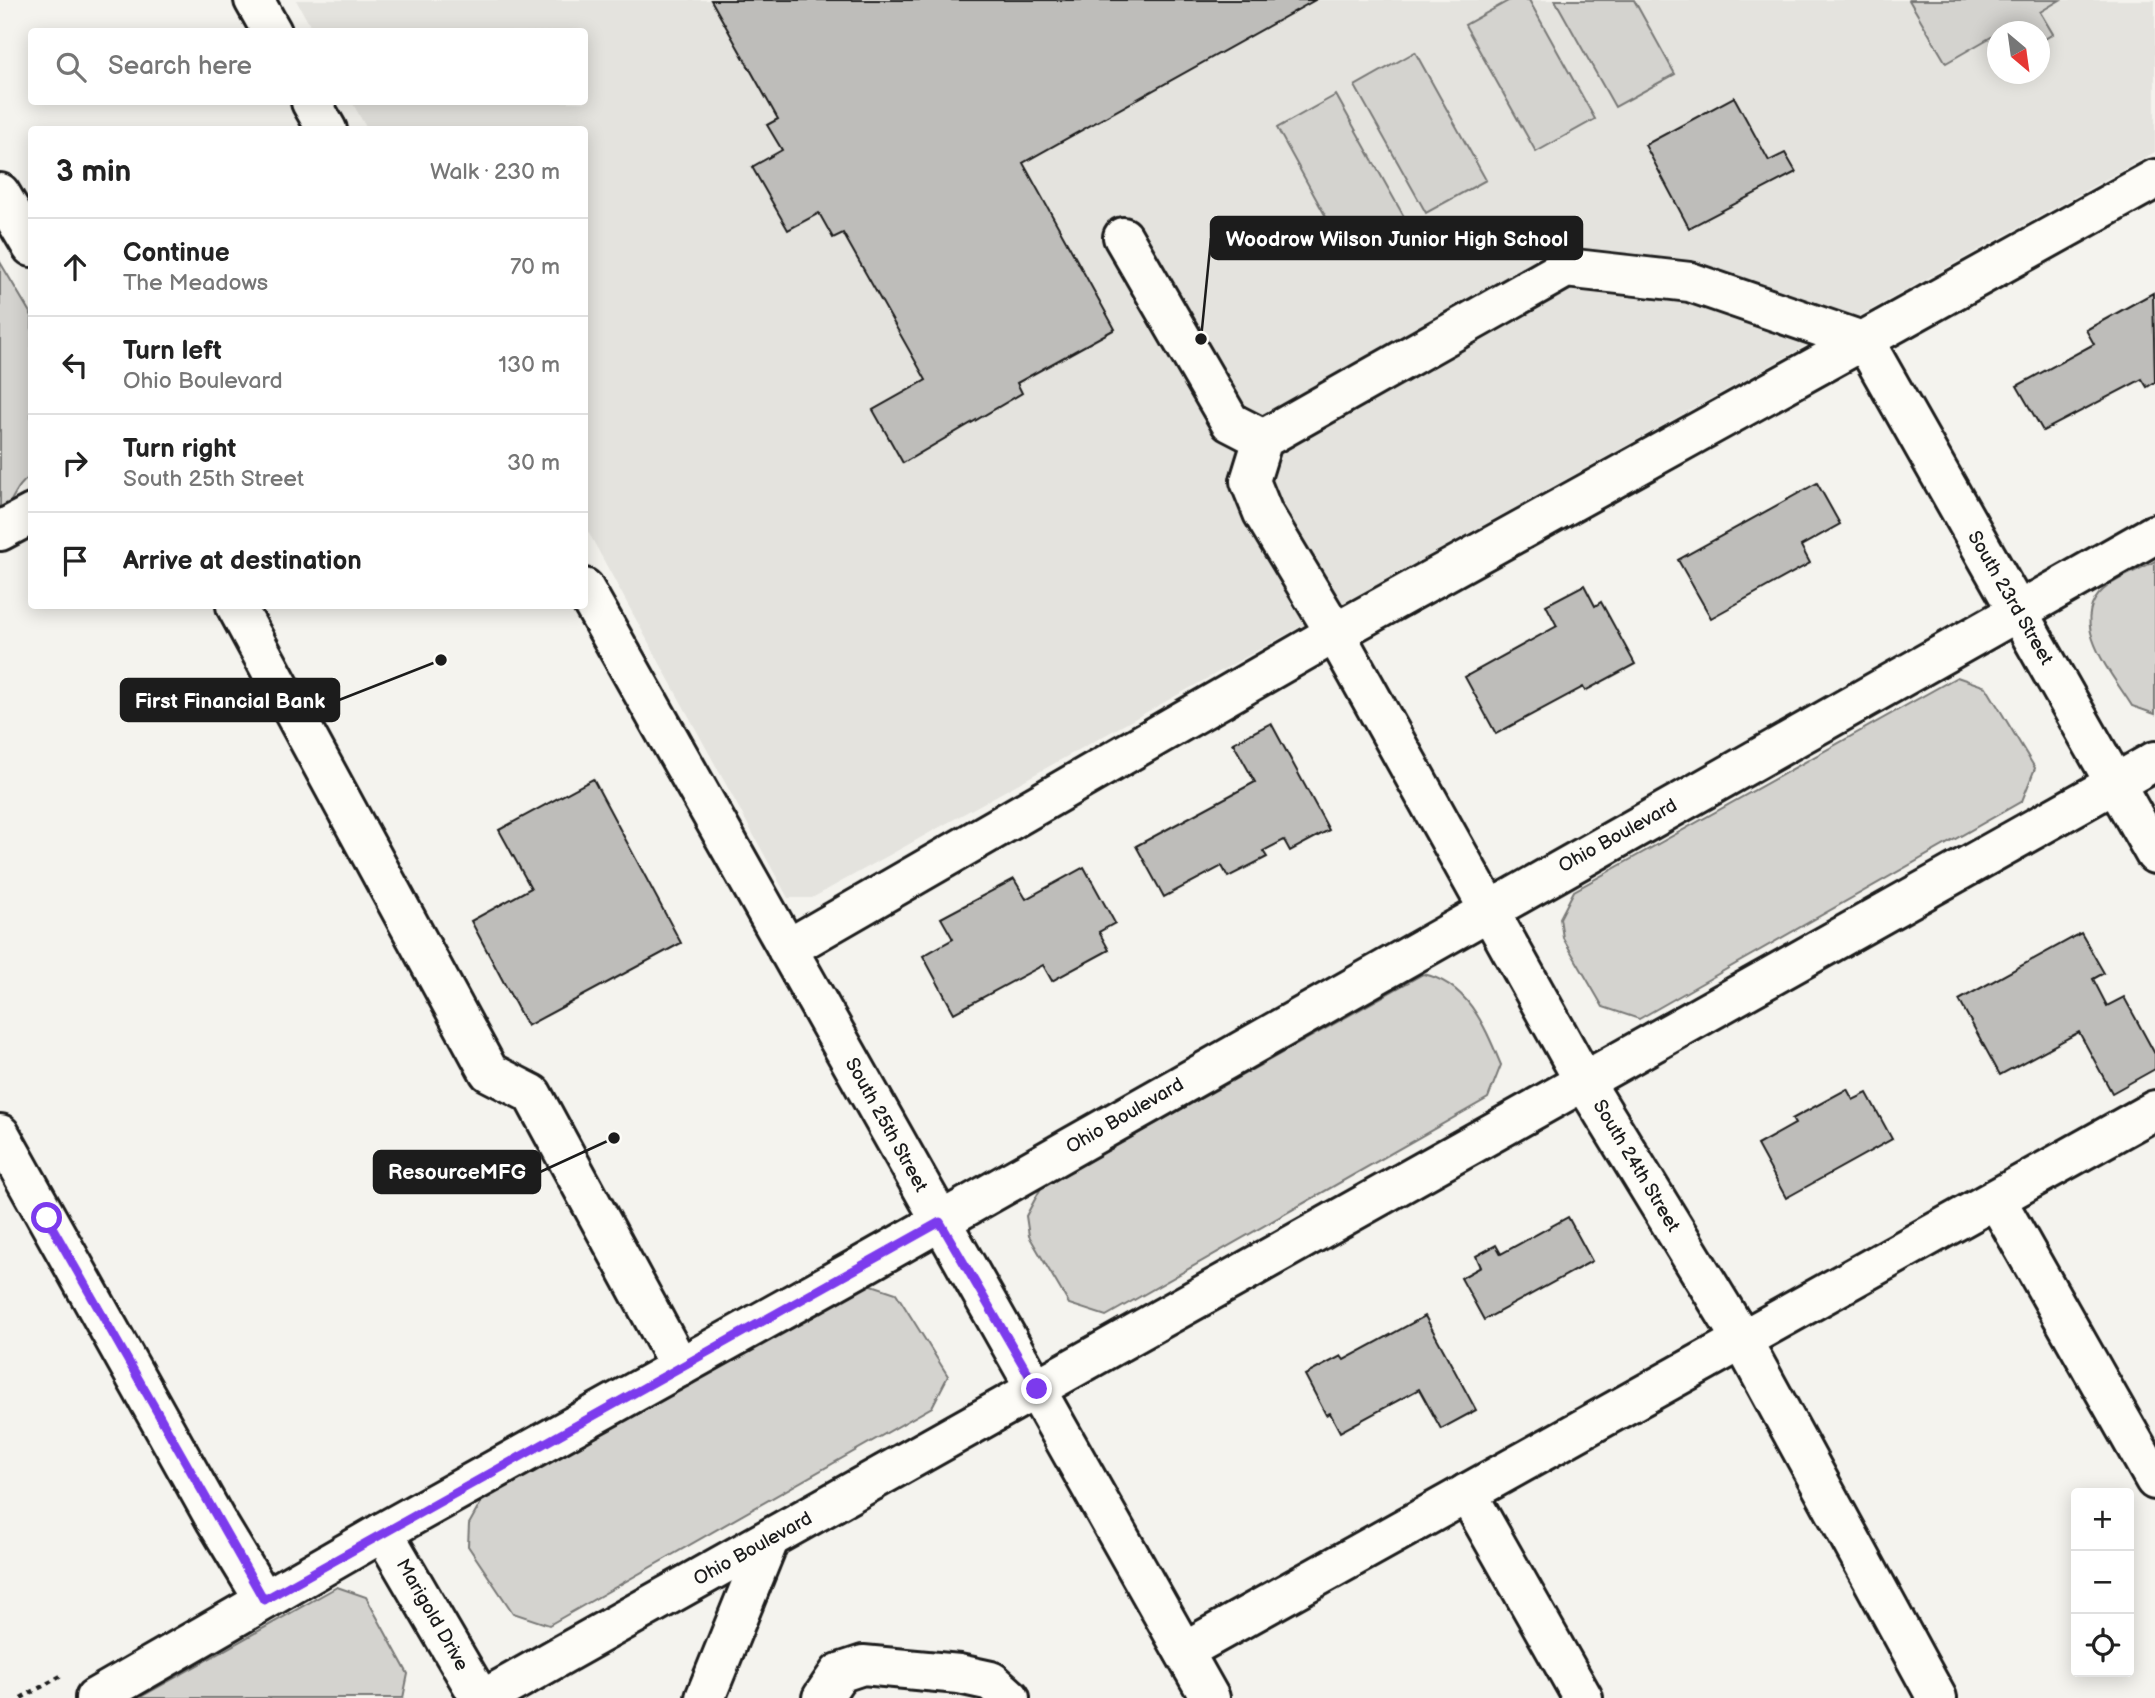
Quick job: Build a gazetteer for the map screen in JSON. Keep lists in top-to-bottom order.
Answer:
{
  "streets": {
    "street": [
      "South 23rd Street",
      "Ohio Boulevard",
      "South 25th Street",
      "South 24th Street",
      "Marigold Drive"
    ]
  },
  "crossings": [
    ["South 23rd Street", "Ohio Boulevard"],
    ["Ohio Boulevard", "South 25th Street"],
    ["Ohio Boulevard", "South 24th Street"],
    ["Ohio Boulevard", "Marigold Drive"]
  ],
  "places": ["Woodrow Wilson Junior High School", "First Financial Bank", "ResourceMFG"],
  "north": "bottom right",
  "page": {
    "search": "Search here",
    "heading": ["3 min", "Walk · 230 m"],
    "list": [
      ["Continue", "The Meadows", "70 m"],
      ["Turn left", "Ohio Boulevard", "130 m"],
      ["Turn right", "South 25th Street", "30 m"],
      "Arrive at destination"
    ],
    "map_buttons": ["+", "−"]
  }
}
